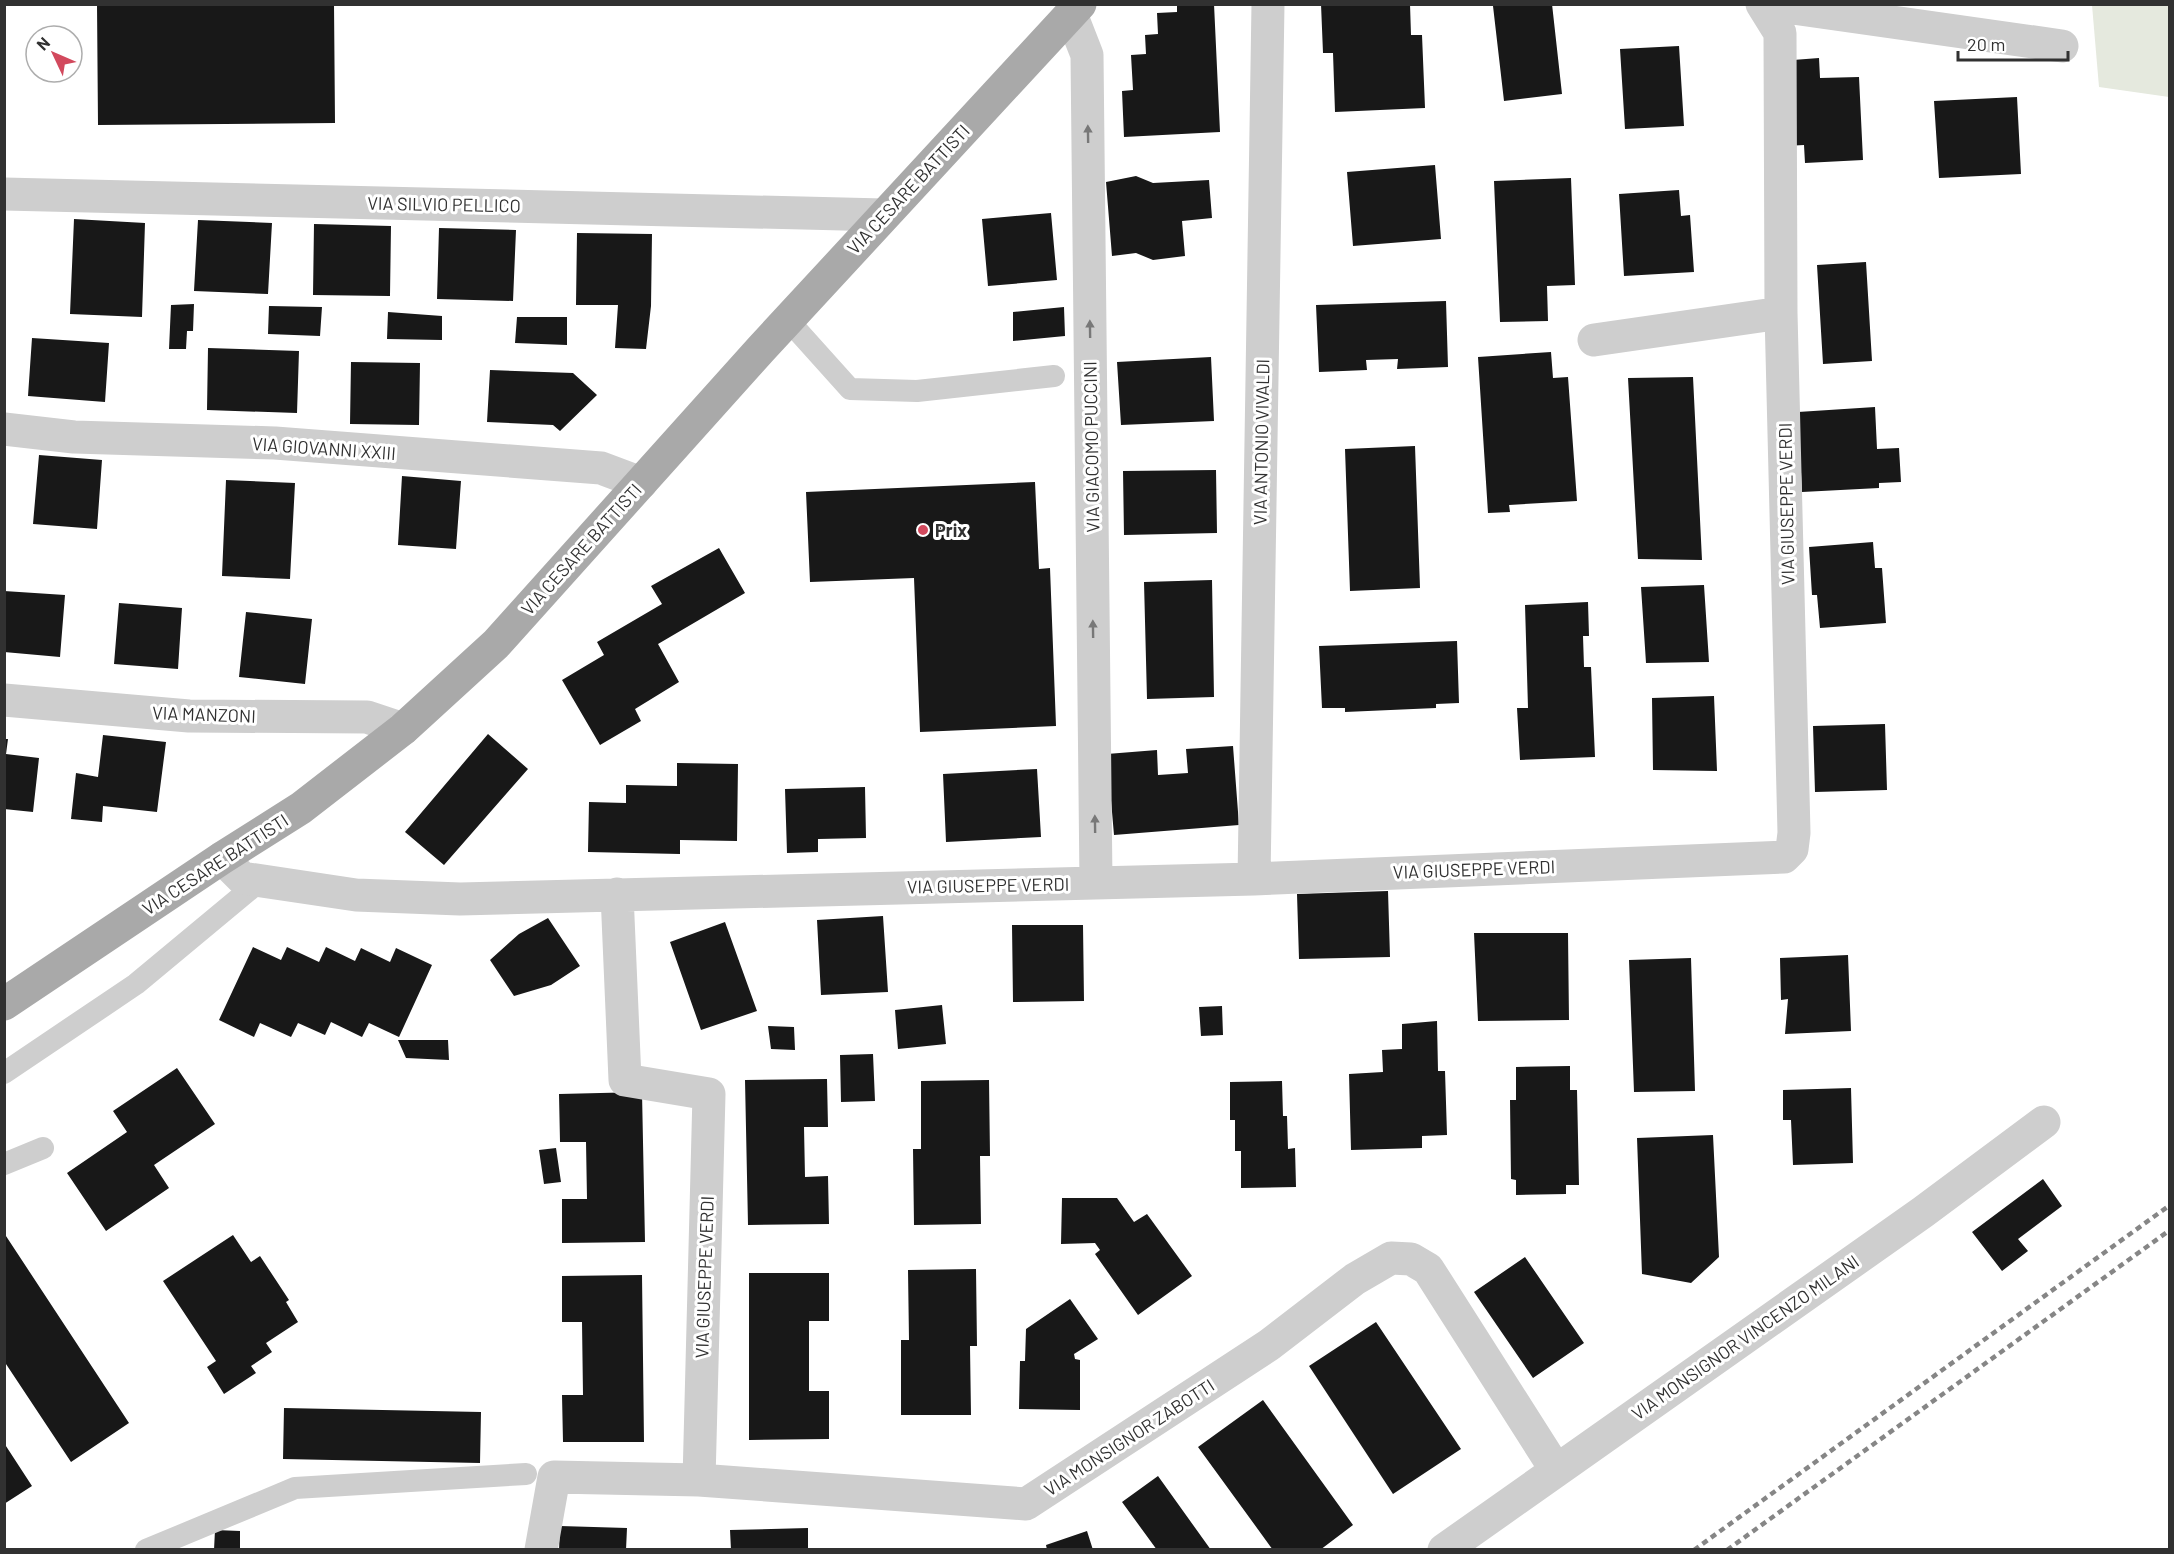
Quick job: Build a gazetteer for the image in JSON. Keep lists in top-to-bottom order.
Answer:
{
  "streets": {
    "main road": ["VIA CESARE BATTISTI"],
    "street": [
      "VIA SILVIO PELLICO",
      "VIA ANTONIO VIVALDI",
      "VIA GIACOMO PUCCINI",
      "VIA GIOVANNI XXIII",
      "VIA GIUSEPPE VERDI",
      "VIA MANZONI",
      "VIA MONSIGNOR VINCENZO MILANI",
      "VIA MONSIGNOR ZABOTTI"
    ]
  },
  "crossings": [
    ["VIA CESARE BATTISTI", "VIA SILVIO PELLICO"],
    ["VIA CESARE BATTISTI", "VIA GIACOMO PUCCINI"],
    ["VIA CESARE BATTISTI", "VIA GIOVANNI XXIII"],
    ["VIA CESARE BATTISTI", "VIA GIUSEPPE VERDI"],
    ["VIA CESARE BATTISTI", "VIA MANZONI"],
    ["VIA ANTONIO VIVALDI", "VIA GIUSEPPE VERDI"],
    ["VIA GIACOMO PUCCINI", "VIA GIUSEPPE VERDI"],
    ["VIA GIUSEPPE VERDI", "VIA MONSIGNOR ZABOTTI"],
    ["VIA MONSIGNOR VINCENZO MILANI", "VIA MONSIGNOR ZABOTTI"]
  ],
  "one_way": ["VIA GIACOMO PUCCINI"],
  "places": ["Prix"],
  "scale_bar": "20 m",
  "north": "top left"
}
